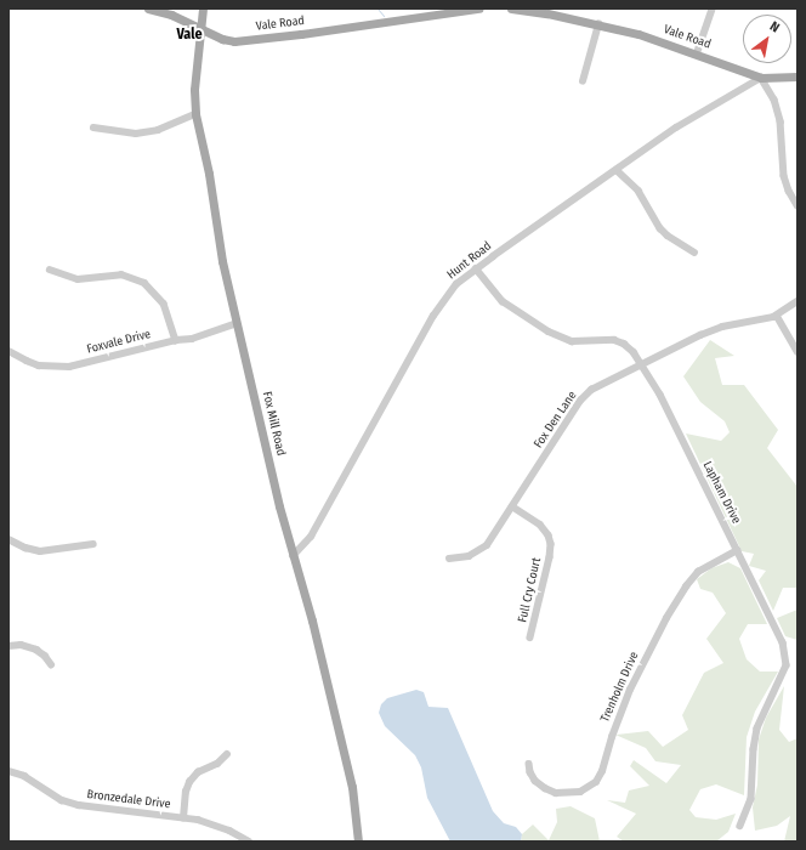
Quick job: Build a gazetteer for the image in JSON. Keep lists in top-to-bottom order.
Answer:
{
  "streets": {
    "main road": ["Vale Road", "Fox Mill Road"],
    "street": [
      "Hunt Road",
      "Foxvale Drive",
      "Fox Den Lane",
      "Lapham Drive",
      "Full Cry Court",
      "Trenholm Drive",
      "Bronzedale Drive"
    ]
  },
  "crossings": [
    ["Vale Road", "Hunt Road"],
    ["Vale Road", "Fox Mill Road"],
    ["Hunt Road", "Fox Mill Road"],
    ["Hunt Road", "Lapham Drive"],
    ["Foxvale Drive", "Fox Mill Road"],
    ["Fox Den Lane", "Lapham Drive"],
    ["Fox Den Lane", "Full Cry Court"],
    ["Lapham Drive", "Trenholm Drive"]
  ],
  "districts": ["Vale"],
  "north": "top right"
}
